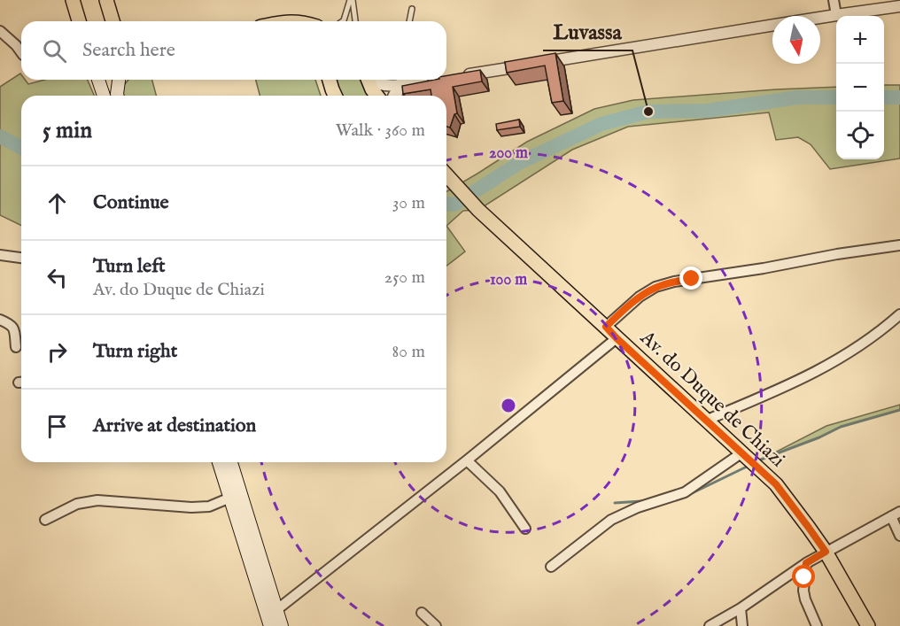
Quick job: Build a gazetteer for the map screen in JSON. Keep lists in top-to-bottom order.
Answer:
{
  "streets": {
    "main road": ["Av. do Duque de Chiazi"]
  },
  "places": ["Luvassa"],
  "north": "bottom",
  "page": {
    "map_buttons": ["+", "−"],
    "search": "Search here",
    "heading": ["5 min", "Walk · 360 m"],
    "list": [
      ["Continue", "30 m"],
      ["Turn left", "Av. do Duque de Chiazi", "250 m"],
      ["Turn right", "80 m"],
      "Arrive at destination"
    ]
  },
  "rings": ["200 m", "100 m"]
}
